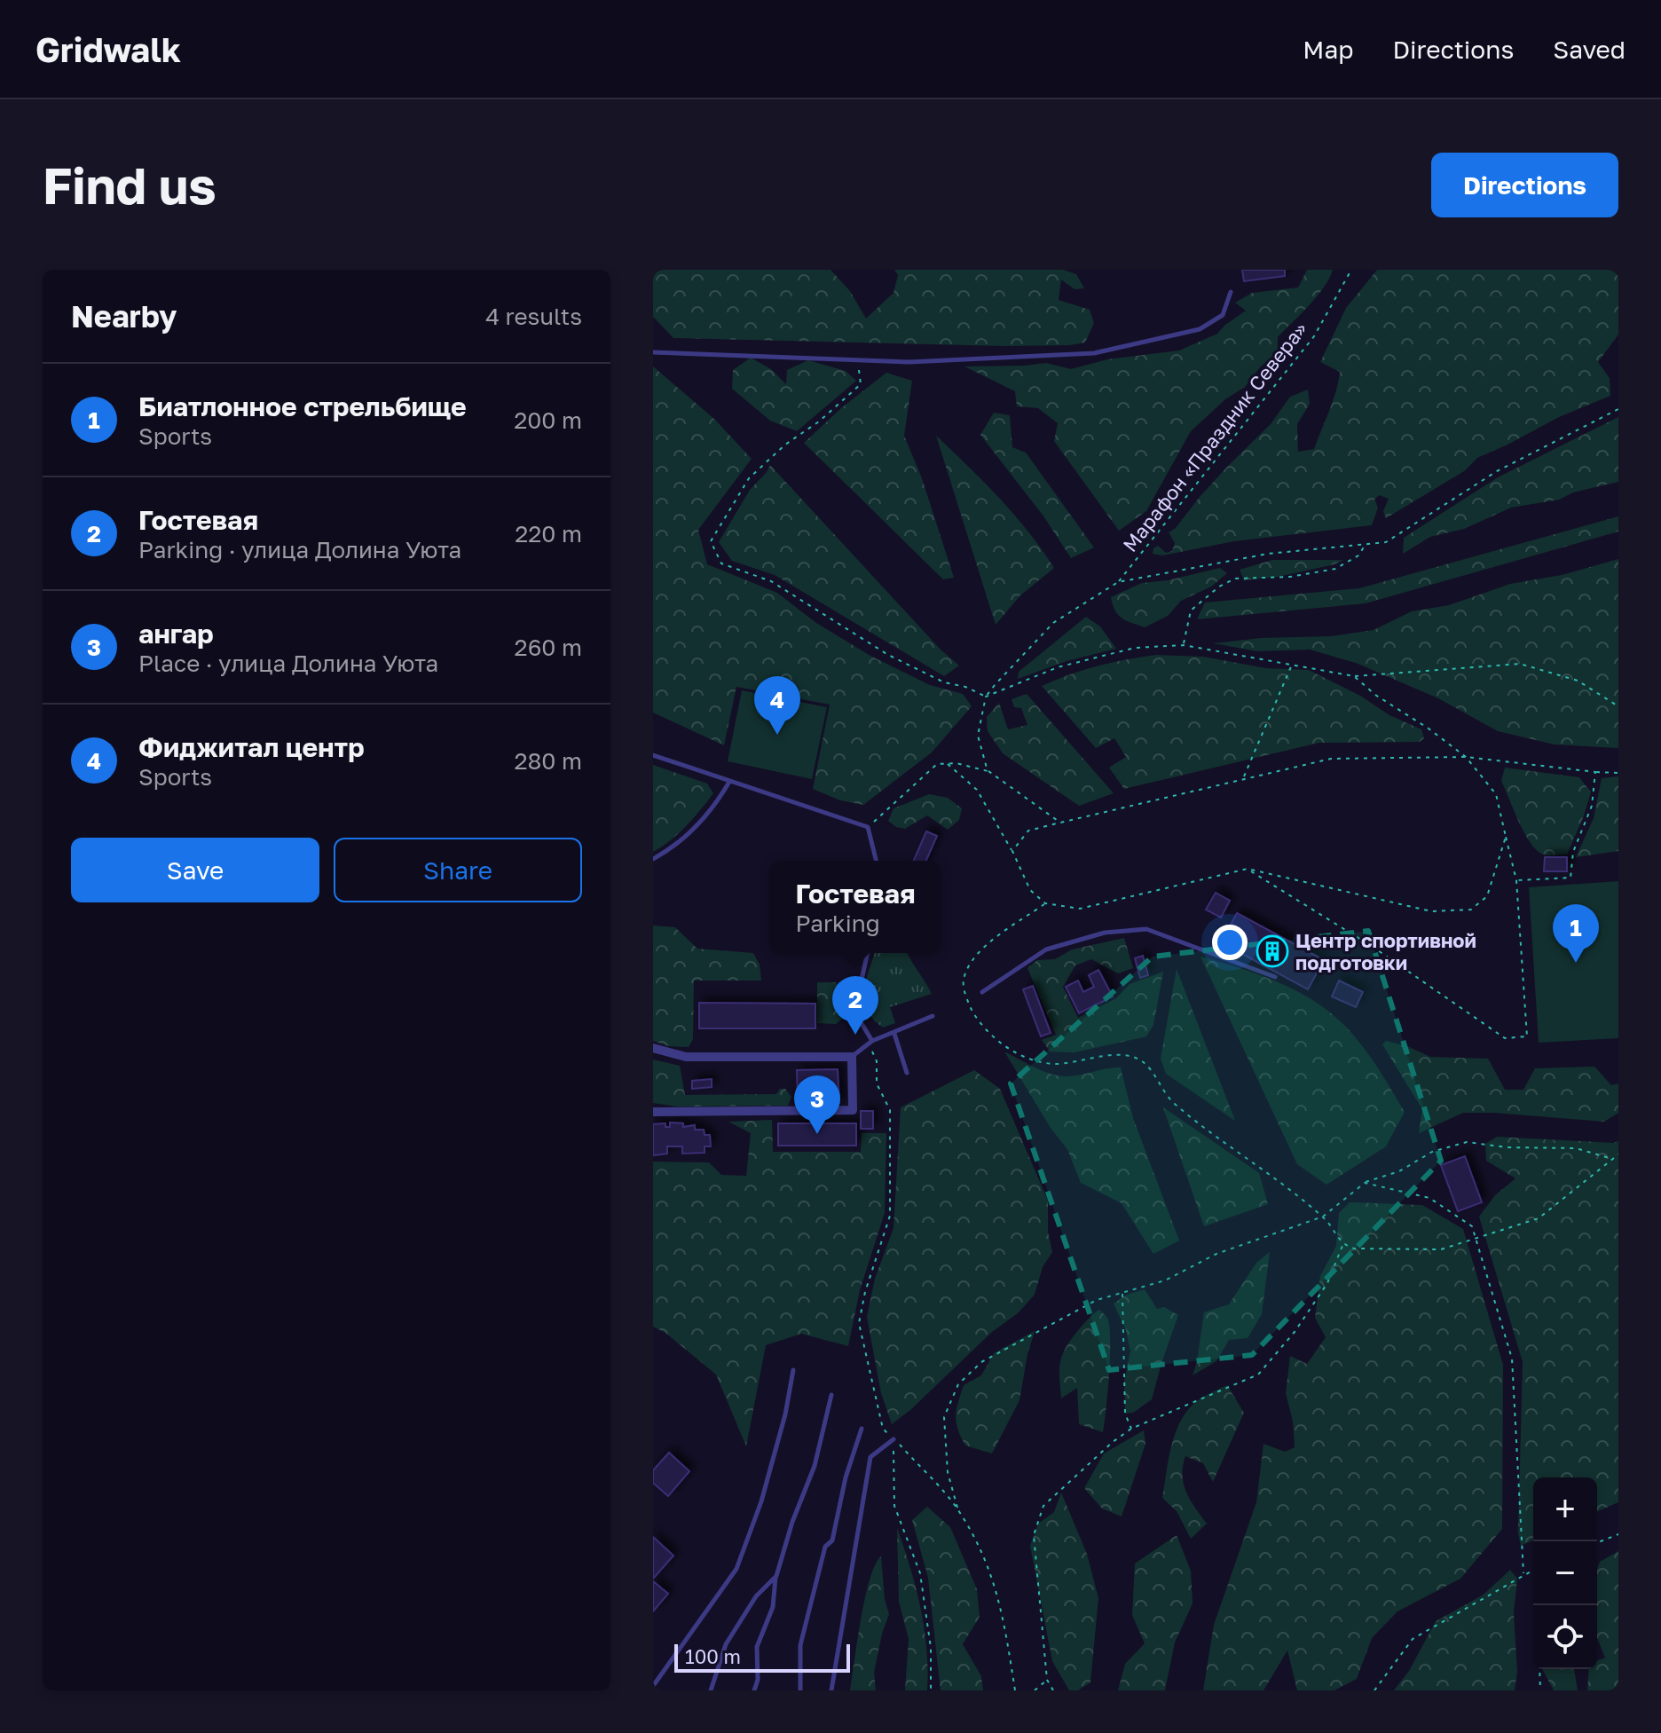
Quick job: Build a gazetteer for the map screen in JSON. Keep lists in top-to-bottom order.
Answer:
{
  "streets": {
    "path": ["Марафон «Праздник Севера»"]
  },
  "places": {
    "building": ["Центр спортивной подготовки"]
  },
  "scale_bar": "100 m",
  "page": {
    "header": "Gridwalk",
    "nav": ["Map", "Directions", "Saved"],
    "buttons": [
      "Directions",
      ["Save", "Share"]
    ],
    "title": "Find us",
    "heading": ["Nearby", "4 results"],
    "list": [
      {
        "mark": "1",
        "name": "Биатлонное стрельбище",
        "note": "Sports",
        "value": "200 m"
      },
      {
        "mark": "2",
        "name": "Гостевая",
        "note": "Parking · улица Долина Уюта",
        "value": "220 m"
      },
      {
        "mark": "3",
        "name": "ангар",
        "note": "Place · улица Долина Уюта",
        "value": "260 m"
      },
      {
        "mark": "4",
        "name": "Фиджитал центр",
        "note": "Sports",
        "value": "280 m"
      }
    ],
    "pins": [
      "4",
      "1",
      "2",
      "3"
    ],
    "popup": ["Гостевая", "Parking"],
    "map_buttons": ["+", "−"],
    "scale": "100 m"
  }
}
